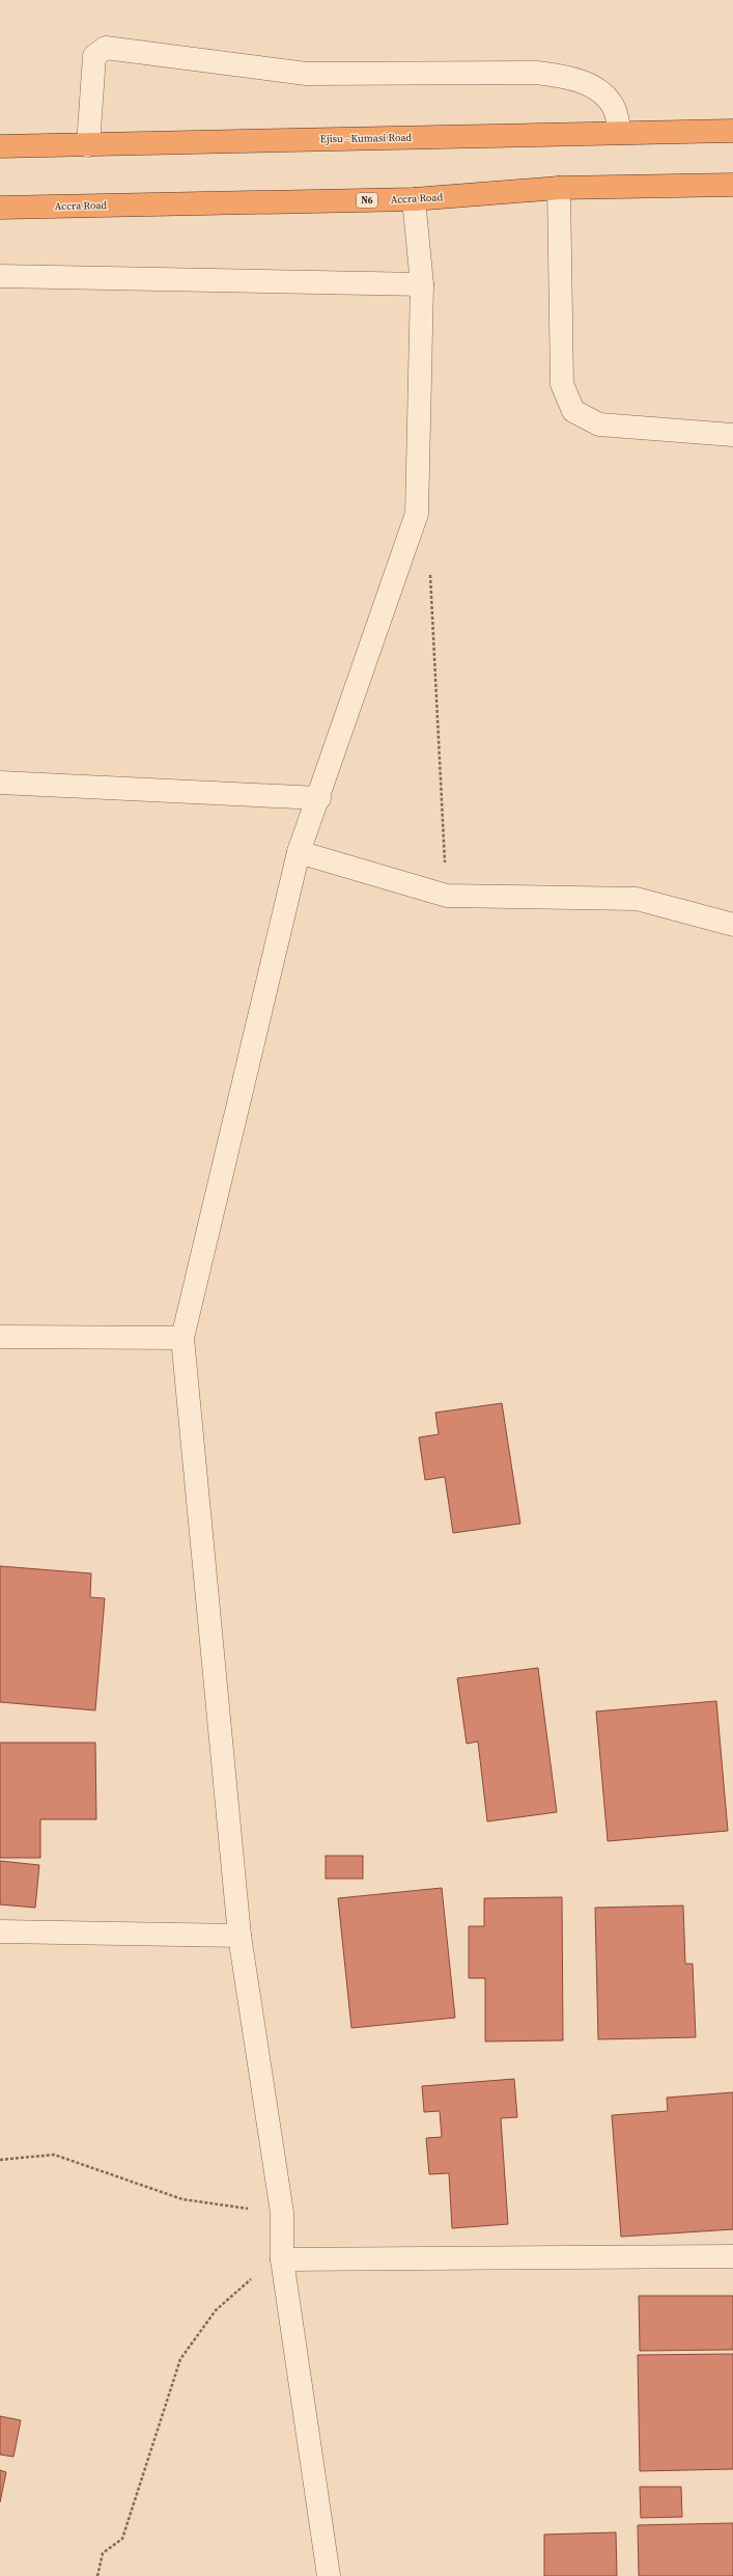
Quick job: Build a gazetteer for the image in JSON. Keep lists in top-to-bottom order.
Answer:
{
  "streets": {
    "highway": ["Ejisu - Kumasi Road", "Accra Road", "N6"]
  }
}
